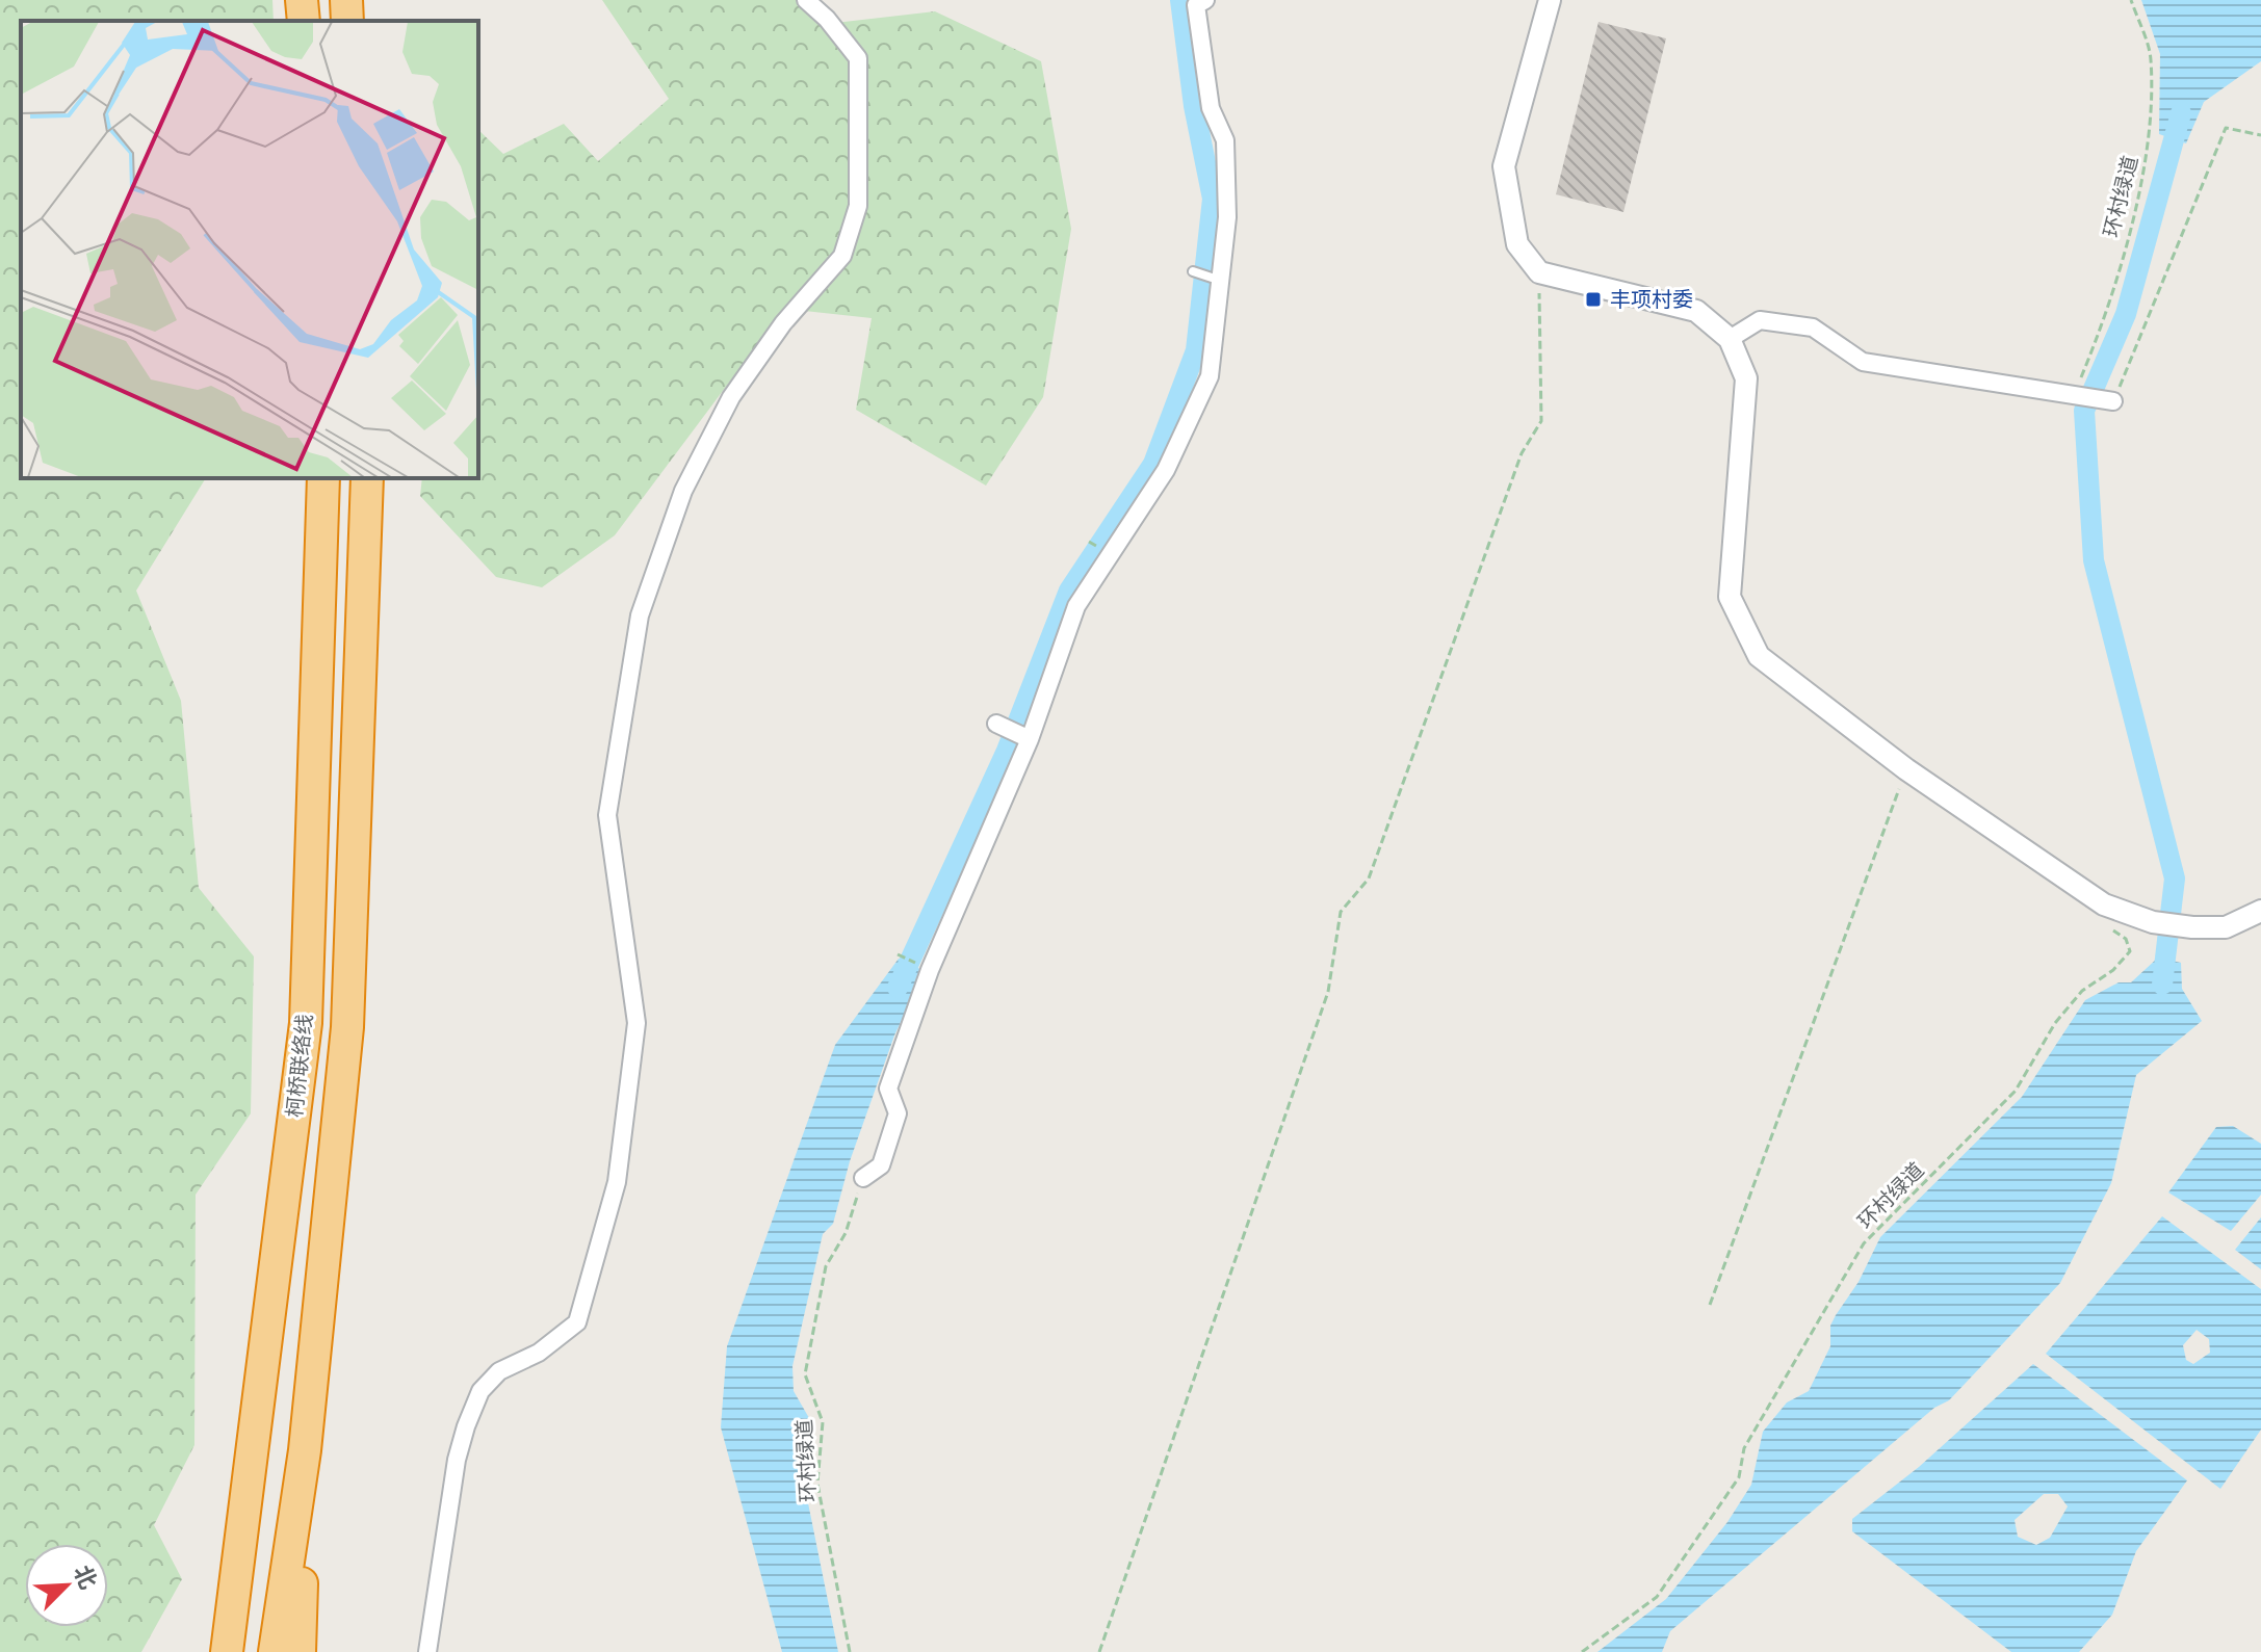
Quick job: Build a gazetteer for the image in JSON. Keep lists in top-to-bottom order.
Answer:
{
  "streets": {
    "highway": ["柯桥联络线"],
    "path": ["环村绿道"]
  },
  "places": {
    "transit": ["丰项村委"]
  },
  "north": "top right"
}
